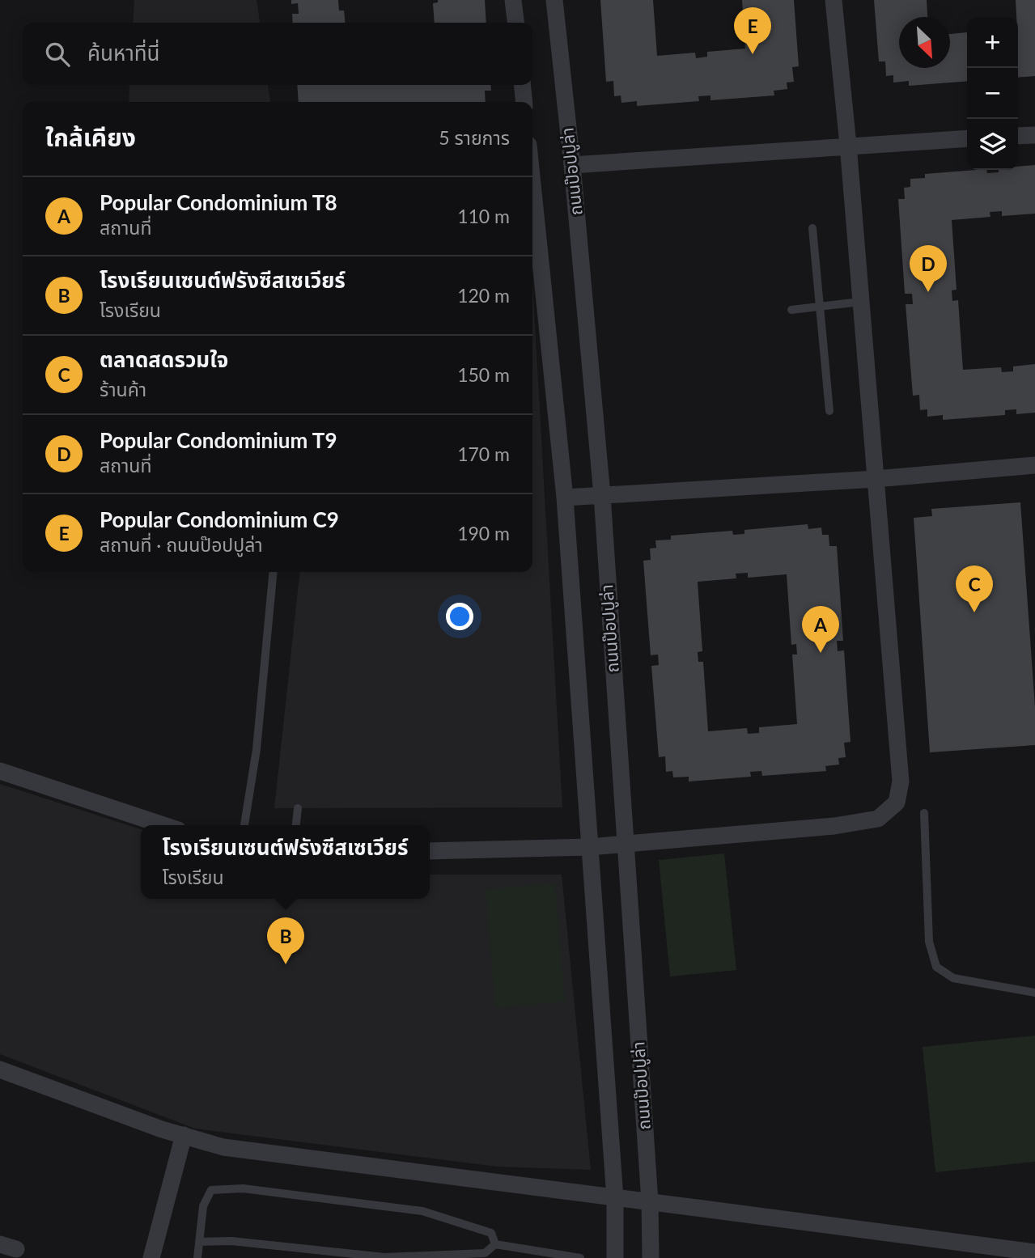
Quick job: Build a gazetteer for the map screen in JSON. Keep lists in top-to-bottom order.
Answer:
{
  "streets": {
    "street": ["ถนนป๊อปปูล่า"]
  },
  "north": "bottom right",
  "page": {
    "pins": [
      "E",
      "D",
      "C",
      "A",
      "B"
    ],
    "map_buttons": ["+", "−"],
    "search": "ค้นหาที่นี่",
    "heading": ["ใกล้เคียง", "5 รายการ"],
    "list": [
      {
        "mark": "A",
        "name": "Popular Condominium T8",
        "note": "สถานที่",
        "value": "110 m"
      },
      {
        "mark": "B",
        "name": "โรงเรียนเซนต์ฟรังซีสเซเวียร์",
        "note": "โรงเรียน",
        "value": "120 m"
      },
      {
        "mark": "C",
        "name": "ตลาดสดรวมใจ",
        "note": "ร้านค้า",
        "value": "150 m"
      },
      {
        "mark": "D",
        "name": "Popular Condominium T9",
        "note": "สถานที่",
        "value": "170 m"
      },
      {
        "mark": "E",
        "name": "Popular Condominium C9",
        "note": "สถานที่ · ถนนป๊อปปูล่า",
        "value": "190 m"
      }
    ],
    "popup": ["โรงเรียนเซนต์ฟรังซีสเซเวียร์", "โรงเรียน"]
  }
}
